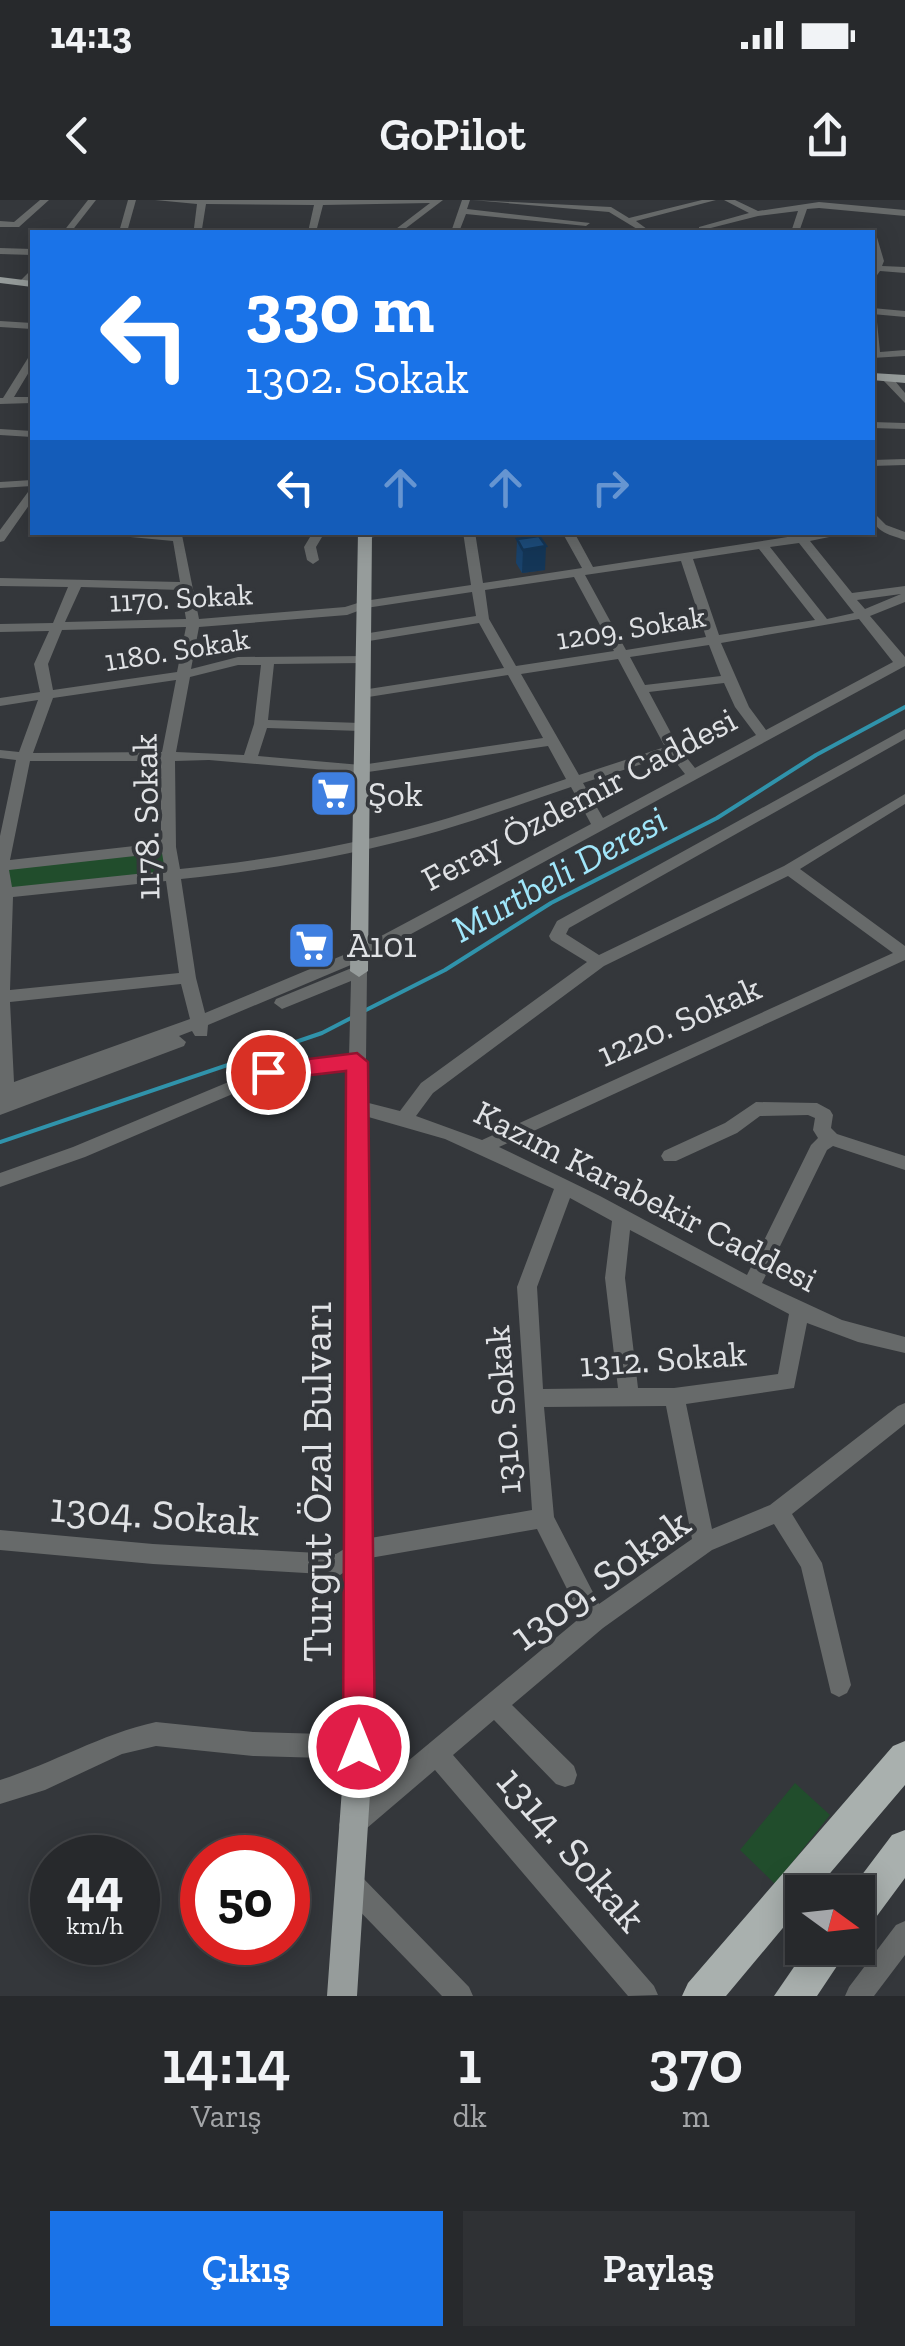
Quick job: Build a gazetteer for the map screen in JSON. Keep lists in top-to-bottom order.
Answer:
{
  "streets": {
    "main road": ["Turgut Özal Bulvarı"],
    "street": [
      "1170. Sokak",
      "1209. Sokak",
      "1180. Sokak",
      "Feray Özdemir Caddesi",
      "1178. Sokak",
      "1220. Sokak",
      "Kazım Karabekir Caddesi",
      "1312. Sokak",
      "1310. Sokak",
      "1304. Sokak",
      "1309. Sokak",
      "1314. Sokak"
    ]
  },
  "crossings": [
    ["1170. Sokak", "1178. Sokak"],
    ["1180. Sokak", "1178. Sokak"],
    ["Feray Özdemir Caddesi", "1178. Sokak"],
    ["1220. Sokak", "Kazım Karabekir Caddesi"],
    ["Kazım Karabekir Caddesi", "1312. Sokak"],
    ["Kazım Karabekir Caddesi", "1310. Sokak"],
    ["Kazım Karabekir Caddesi", "Turgut Özal Bulvarı"],
    ["1312. Sokak", "1310. Sokak"],
    ["1310. Sokak", "1304. Sokak"],
    ["1310. Sokak", "1309. Sokak"],
    ["Turgut Özal Bulvarı", "1304. Sokak"],
    ["Turgut Özal Bulvarı", "1309. Sokak"],
    ["1309. Sokak", "1314. Sokak"]
  ],
  "water": ["Murtbeli Deresi"],
  "places": {
    "supermarket": ["Şok", "A101"]
  },
  "north": "right",
  "page": {
    "status": "14:13",
    "header": "GoPilot",
    "turn": ["330 m", "1302. Sokak"],
    "speed": "44 km/h",
    "limit": "50",
    "eta": [
      "14:14",
      "Varış",
      "1",
      "dk",
      "370",
      "m"
    ],
    "buttons": ["Çıkış", "Paylaş"]
  }
}
